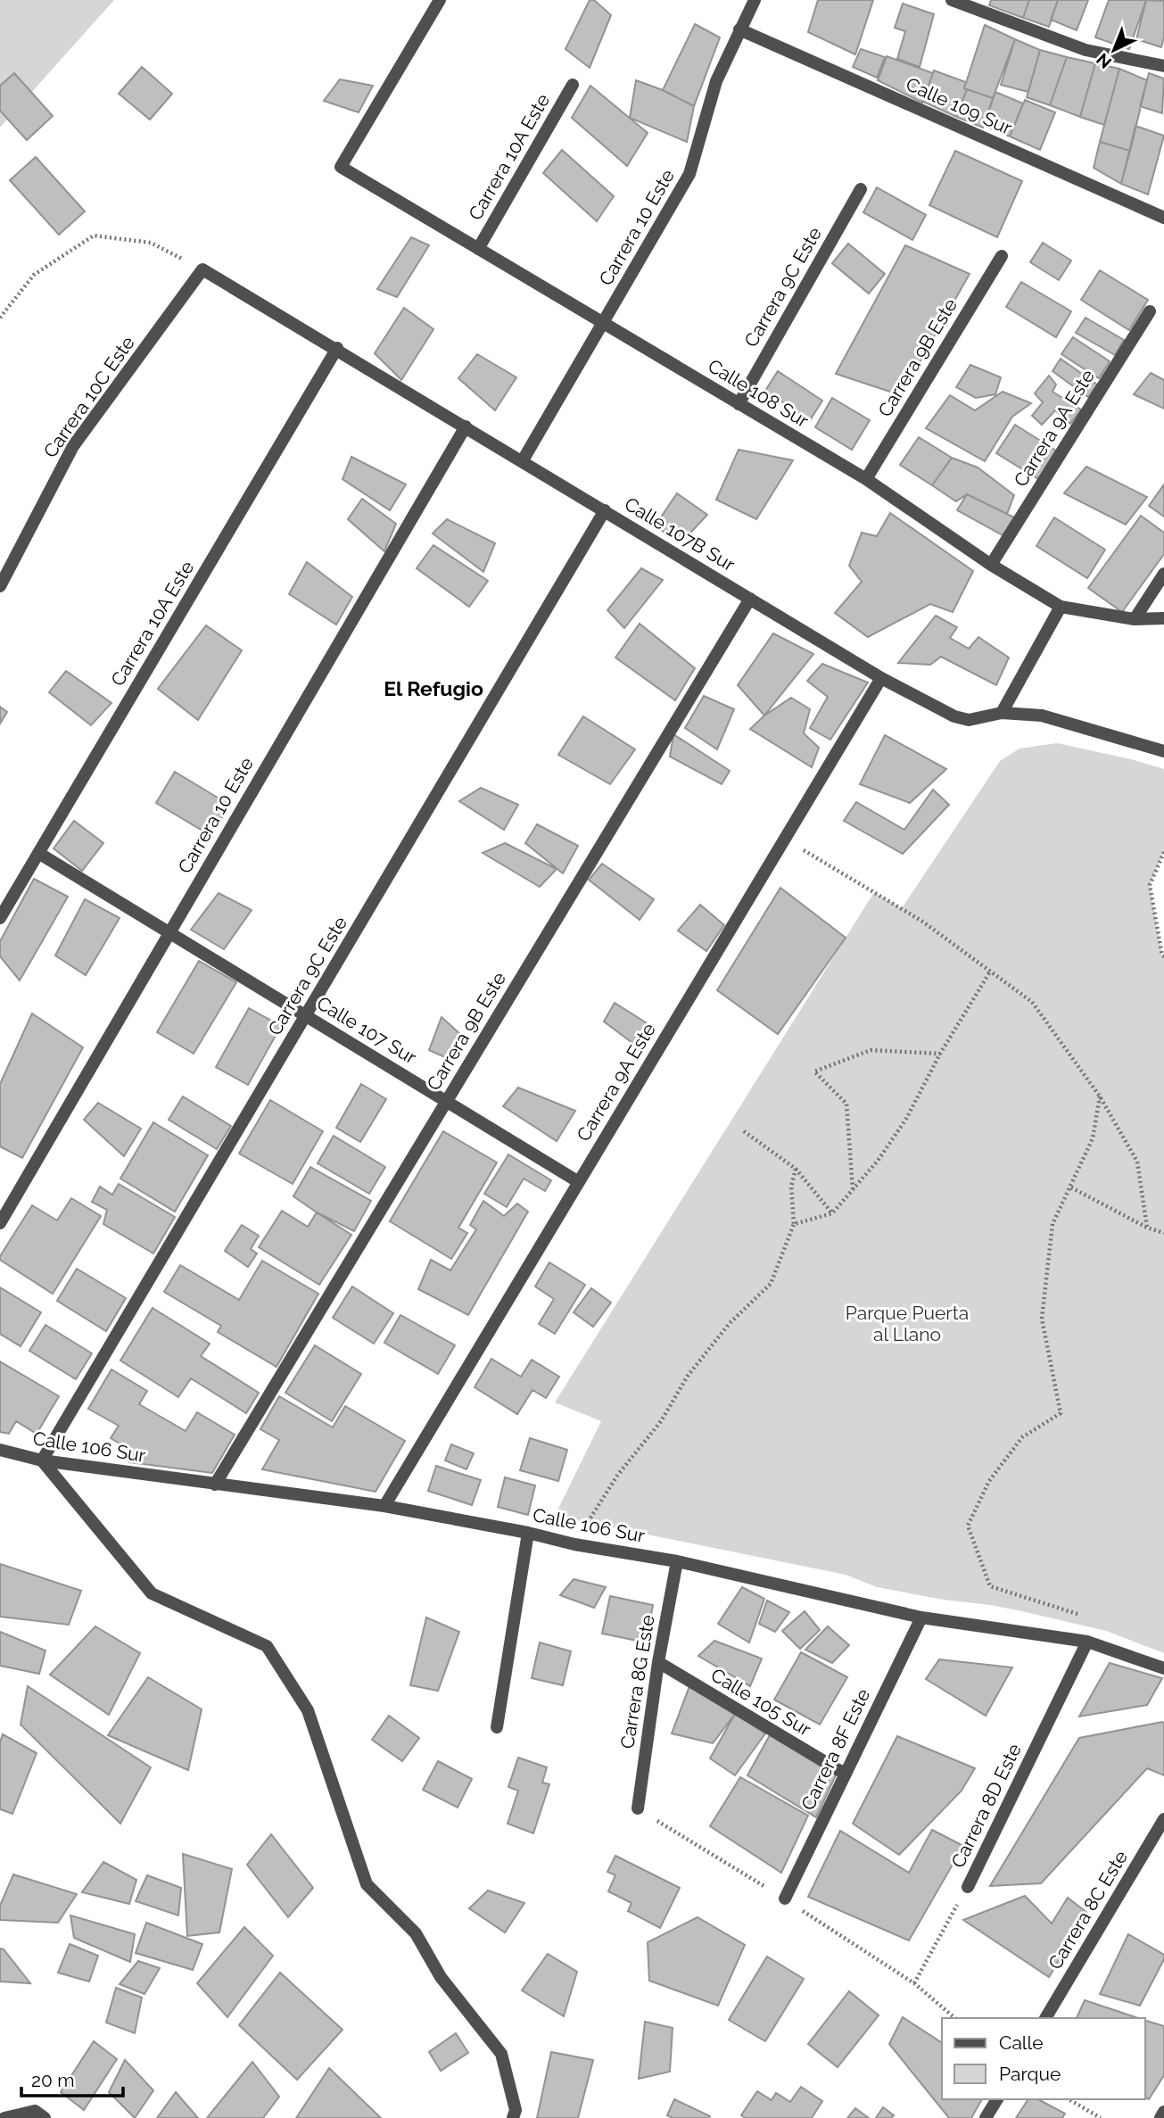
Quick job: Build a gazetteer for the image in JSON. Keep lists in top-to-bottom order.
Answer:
{
  "streets": {
    "street": [
      "Calle 109 Sur",
      "Carrera 10A Este",
      "Carrera 10 Este",
      "Carrera 9C Este",
      "Carrera 9B Este",
      "Calle 108 Sur",
      "Carrera 10C Este",
      "Carrera 9A Este",
      "Calle 107B Sur",
      "Calle 107 Sur",
      "Calle 106 Sur",
      "Carrera 8G Este",
      "Calle 105 Sur",
      "Carrera 8F Este",
      "Carrera 8D Este",
      "Carrera 8C Este"
    ]
  },
  "crossings": [
    ["Calle 109 Sur", "Carrera 10 Este"],
    ["Carrera 10A Este", "Calle 108 Sur"],
    ["Carrera 10A Este", "Calle 107B Sur"],
    ["Carrera 10A Este", "Calle 107 Sur"],
    ["Carrera 10 Este", "Calle 108 Sur"],
    ["Carrera 10 Este", "Calle 107B Sur"],
    ["Carrera 10 Este", "Calle 107 Sur"],
    ["Carrera 9C Este", "Calle 108 Sur"],
    ["Carrera 9C Este", "Calle 107B Sur"],
    ["Carrera 9C Este", "Calle 107 Sur"],
    ["Carrera 9C Este", "Calle 106 Sur"],
    ["Carrera 9B Este", "Calle 108 Sur"],
    ["Carrera 9B Este", "Calle 107B Sur"],
    ["Carrera 9B Este", "Calle 107 Sur"],
    ["Carrera 9B Este", "Calle 106 Sur"],
    ["Calle 108 Sur", "Carrera 9A Este"],
    ["Carrera 10C Este", "Calle 107B Sur"],
    ["Carrera 9A Este", "Calle 107B Sur"],
    ["Carrera 9A Este", "Calle 107 Sur"],
    ["Carrera 9A Este", "Calle 106 Sur"],
    ["Calle 106 Sur", "Carrera 8G Este"],
    ["Calle 106 Sur", "Carrera 8F Este"],
    ["Calle 106 Sur", "Carrera 8D Este"],
    ["Carrera 8G Este", "Calle 105 Sur"],
    ["Calle 105 Sur", "Carrera 8F Este"]
  ],
  "districts": ["El Refugio"],
  "parks": ["Parque Puerta al Llano"],
  "legend": ["Calle", "Parque"],
  "scale_bar": "20 m",
  "north": "bottom left"
}
